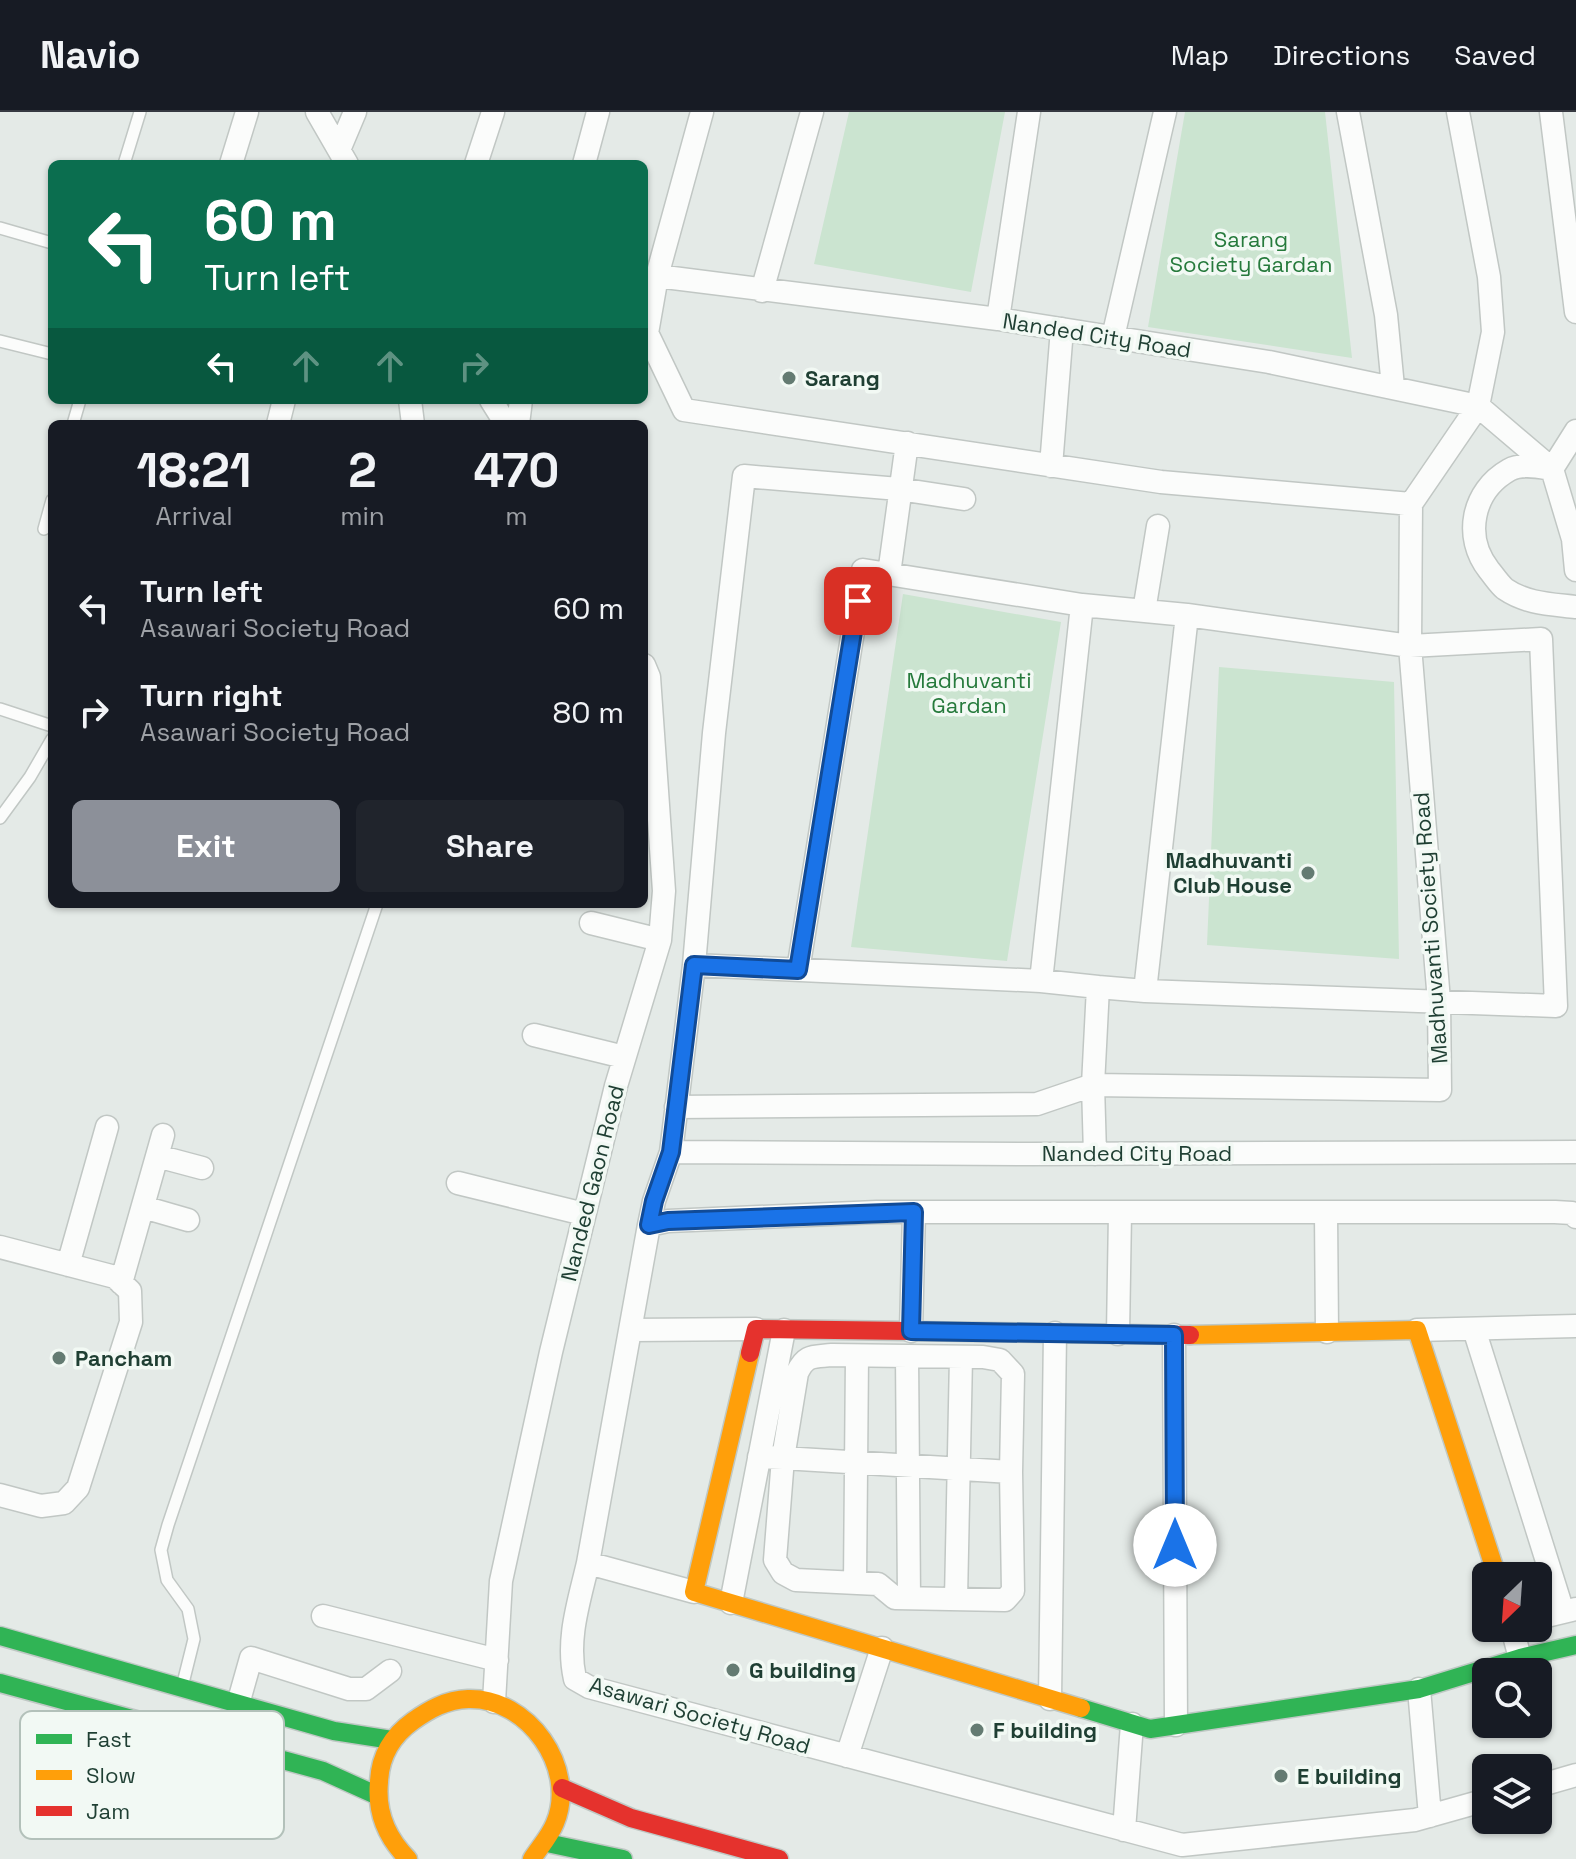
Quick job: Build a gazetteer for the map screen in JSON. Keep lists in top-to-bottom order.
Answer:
{
  "streets": {
    "street": [
      "Nanded City Road",
      "Madhuvanti Society Road",
      "Nanded Gaon Road",
      "Asawari Society Road"
    ]
  },
  "crossings": [
    ["Nanded City Road", "Asawari Society Road"]
  ],
  "parks": ["Sarang Society Gardan", "Madhuvanti Gardan"],
  "places": [
    "Sarang",
    "Madhuvanti Club House",
    "Pancham",
    "G building",
    "F building",
    "E building"
  ],
  "legend": ["Fast", "Slow", "Jam"],
  "north": "bottom left",
  "page": {
    "header": "Navio",
    "nav": ["Map", "Directions", "Saved"],
    "turn": ["60 m", "Turn left"],
    "eta": [
      "18:21",
      "Arrival",
      "2",
      "min",
      "470",
      "m"
    ],
    "list": [
      {
        "name": "Turn left",
        "note": "Asawari Society Road",
        "value": "60 m"
      },
      {
        "name": "Turn right",
        "note": "Asawari Society Road",
        "value": "80 m"
      }
    ],
    "buttons": ["Exit", "Share"]
  }
}
